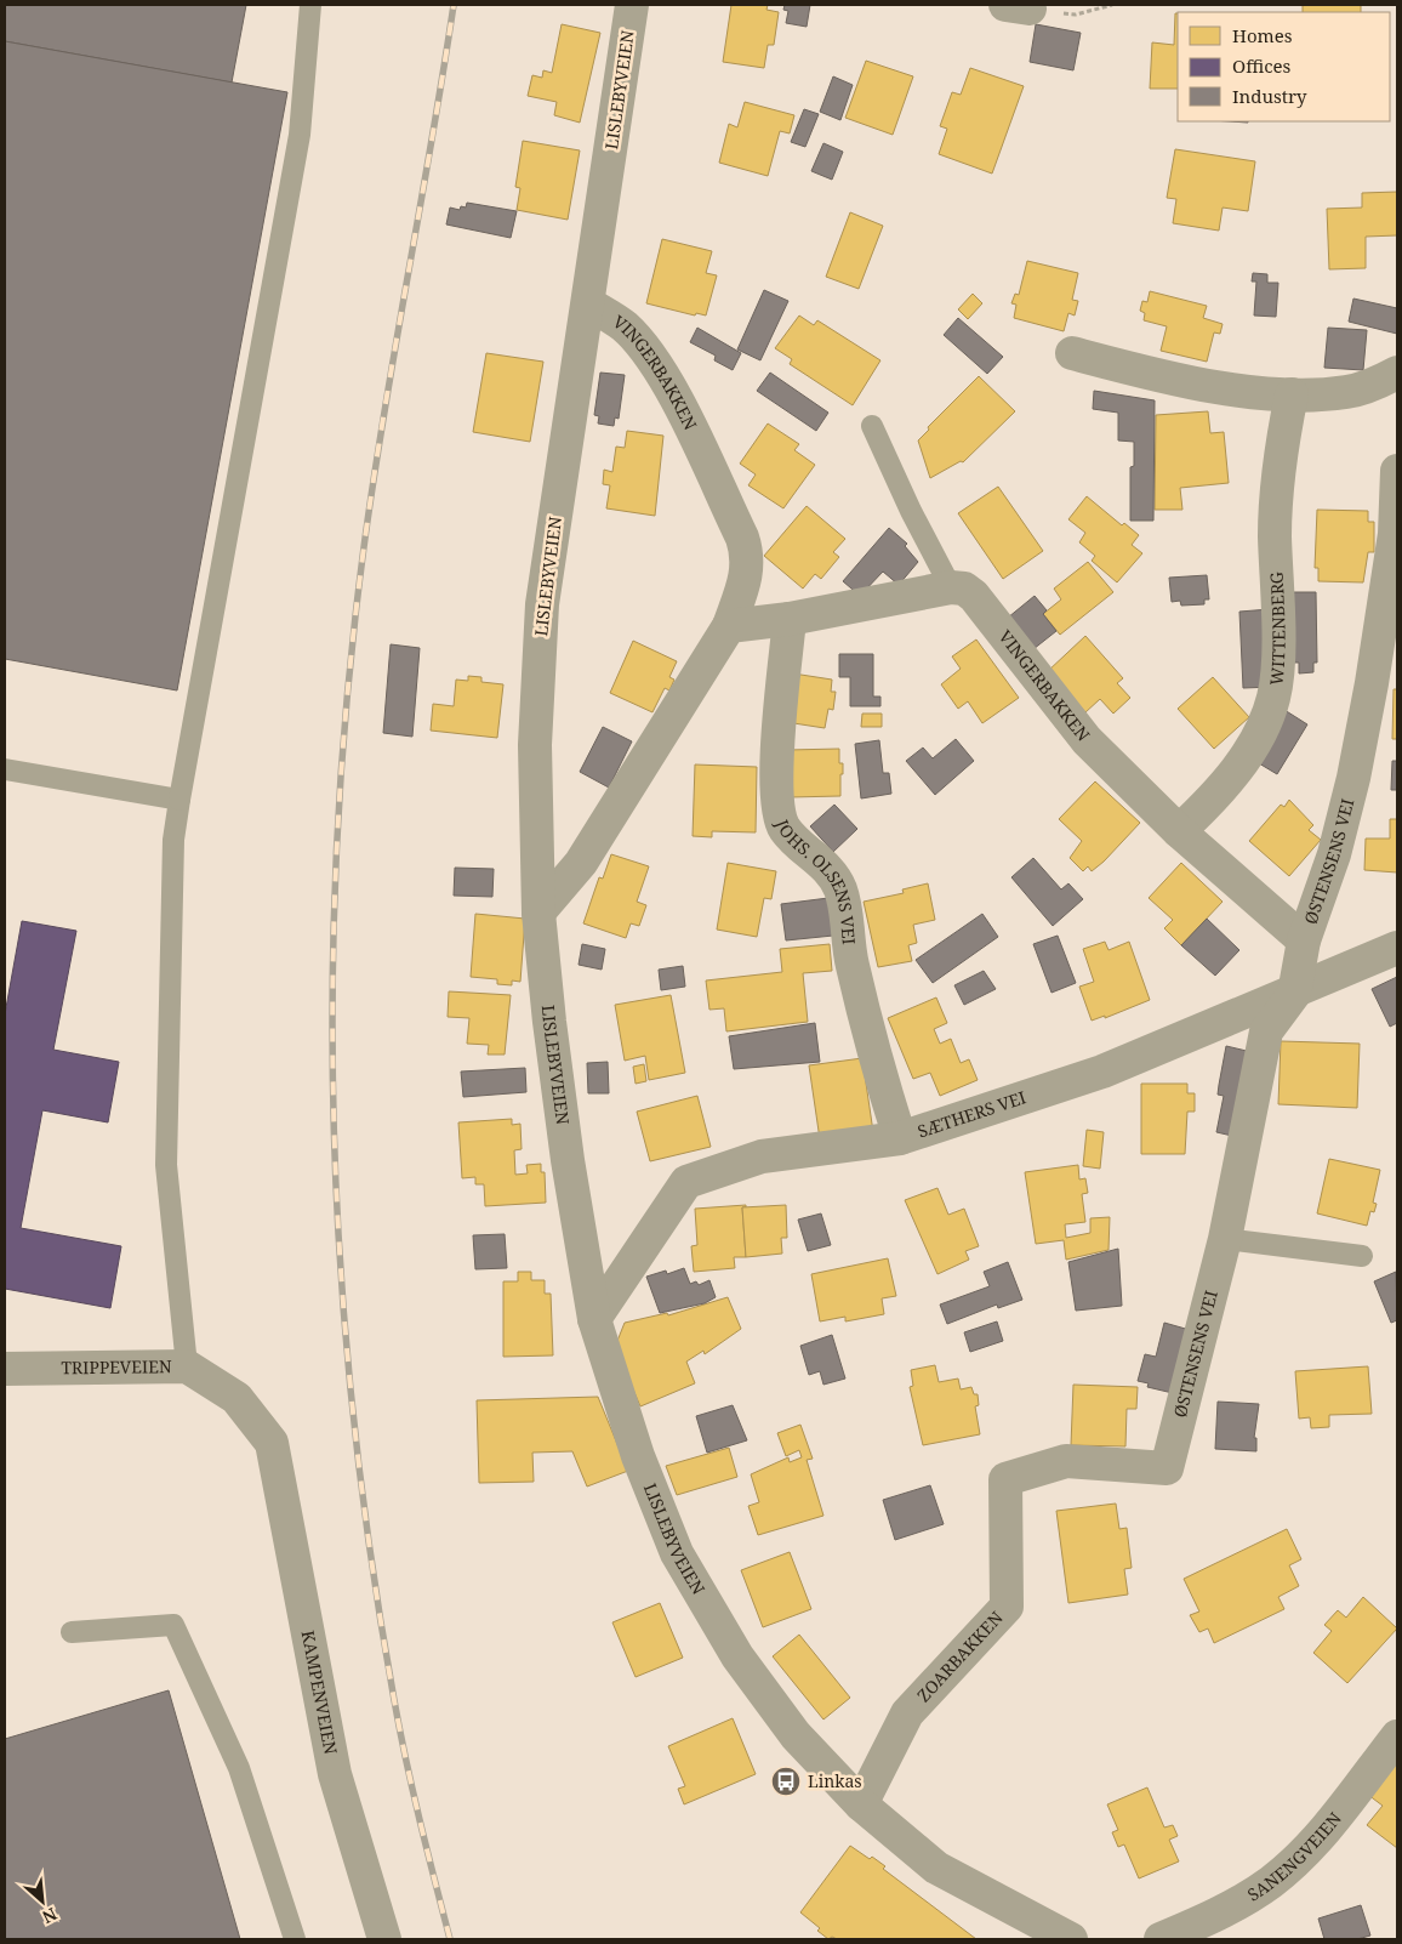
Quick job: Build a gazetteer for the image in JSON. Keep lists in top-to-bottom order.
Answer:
{
  "streets": {
    "street": [
      "LISLEBYVEIEN",
      "VINGERBAKKEN",
      "WITTENBERG",
      "ØSTENSENS VEI",
      "JOHS. OLSENS VEI",
      "SÆTHERS VEI",
      "TRIPPEVEIEN",
      "ZOARBAKKEN",
      "KAMPENVEIEN",
      "SANENGVEIEN"
    ]
  },
  "crossings": [
    ["LISLEBYVEIEN", "VINGERBAKKEN"],
    ["LISLEBYVEIEN", "SÆTHERS VEI"],
    ["LISLEBYVEIEN", "ZOARBAKKEN"],
    ["VINGERBAKKEN", "WITTENBERG"],
    ["VINGERBAKKEN", "ØSTENSENS VEI"],
    ["ØSTENSENS VEI", "SÆTHERS VEI"],
    ["ØSTENSENS VEI", "ZOARBAKKEN"],
    ["JOHS. OLSENS VEI", "SÆTHERS VEI"],
    ["TRIPPEVEIEN", "KAMPENVEIEN"]
  ],
  "places": {
    "bus stop": ["Linkas"]
  },
  "legend": ["Homes", "Offices", "Industry"],
  "north": "bottom right"
}
